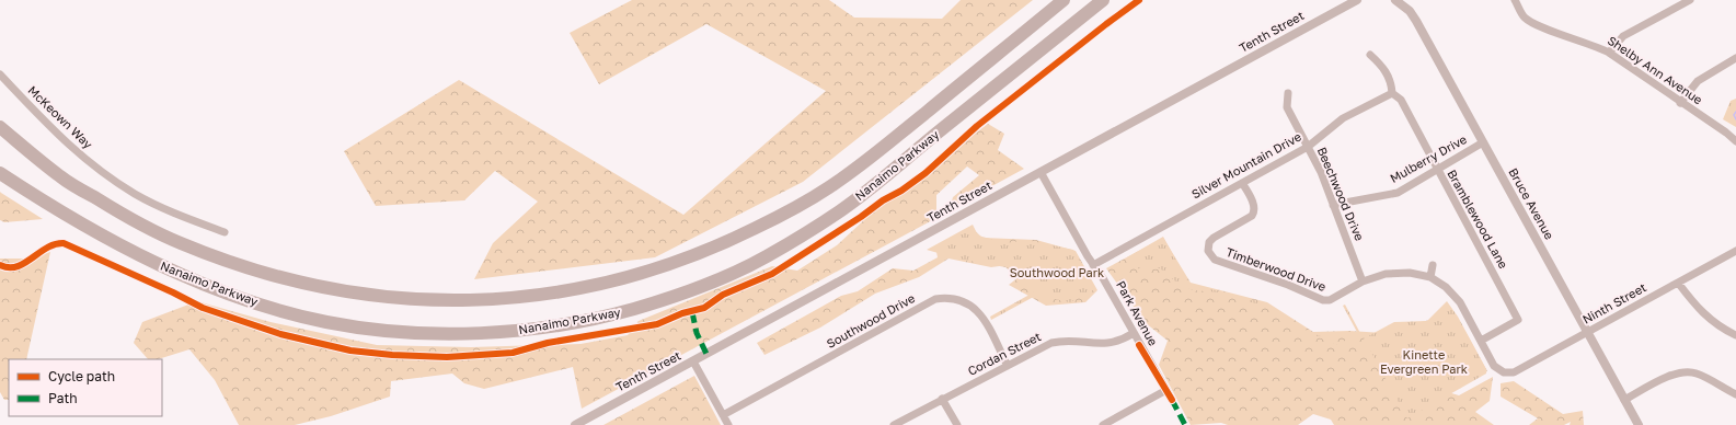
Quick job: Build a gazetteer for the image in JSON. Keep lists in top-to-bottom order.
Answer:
{
  "streets": {
    "highway": ["Nanaimo Parkway"],
    "street": [
      "Tenth Street",
      "Shelby Ann Avenue",
      "McKeown Way",
      "Mulberry Drive",
      "Silver Mountain Drive",
      "Beechwood Drive",
      "Bruce Avenue",
      "Bramblewood Lane",
      "Timberwood Drive",
      "Ninth Street",
      "Park Avenue",
      "Southwood Drive",
      "Cordan Street"
    ]
  },
  "crossings": [
    ["Tenth Street", "Park Avenue"],
    ["Mulberry Drive", "Beechwood Drive"],
    ["Mulberry Drive", "Bruce Avenue"],
    ["Mulberry Drive", "Bramblewood Lane"],
    ["Silver Mountain Drive", "Beechwood Drive"],
    ["Silver Mountain Drive", "Bramblewood Lane"],
    ["Silver Mountain Drive", "Timberwood Drive"],
    ["Silver Mountain Drive", "Park Avenue"],
    ["Beechwood Drive", "Timberwood Drive"],
    ["Bruce Avenue", "Ninth Street"],
    ["Bramblewood Lane", "Timberwood Drive"],
    ["Timberwood Drive", "Ninth Street"],
    ["Park Avenue", "Cordan Street"],
    ["Southwood Drive", "Cordan Street"]
  ],
  "parks": ["Southwood Park", "Kinette Evergreen Park"],
  "legend": ["Cycle path", "Path"]
}
